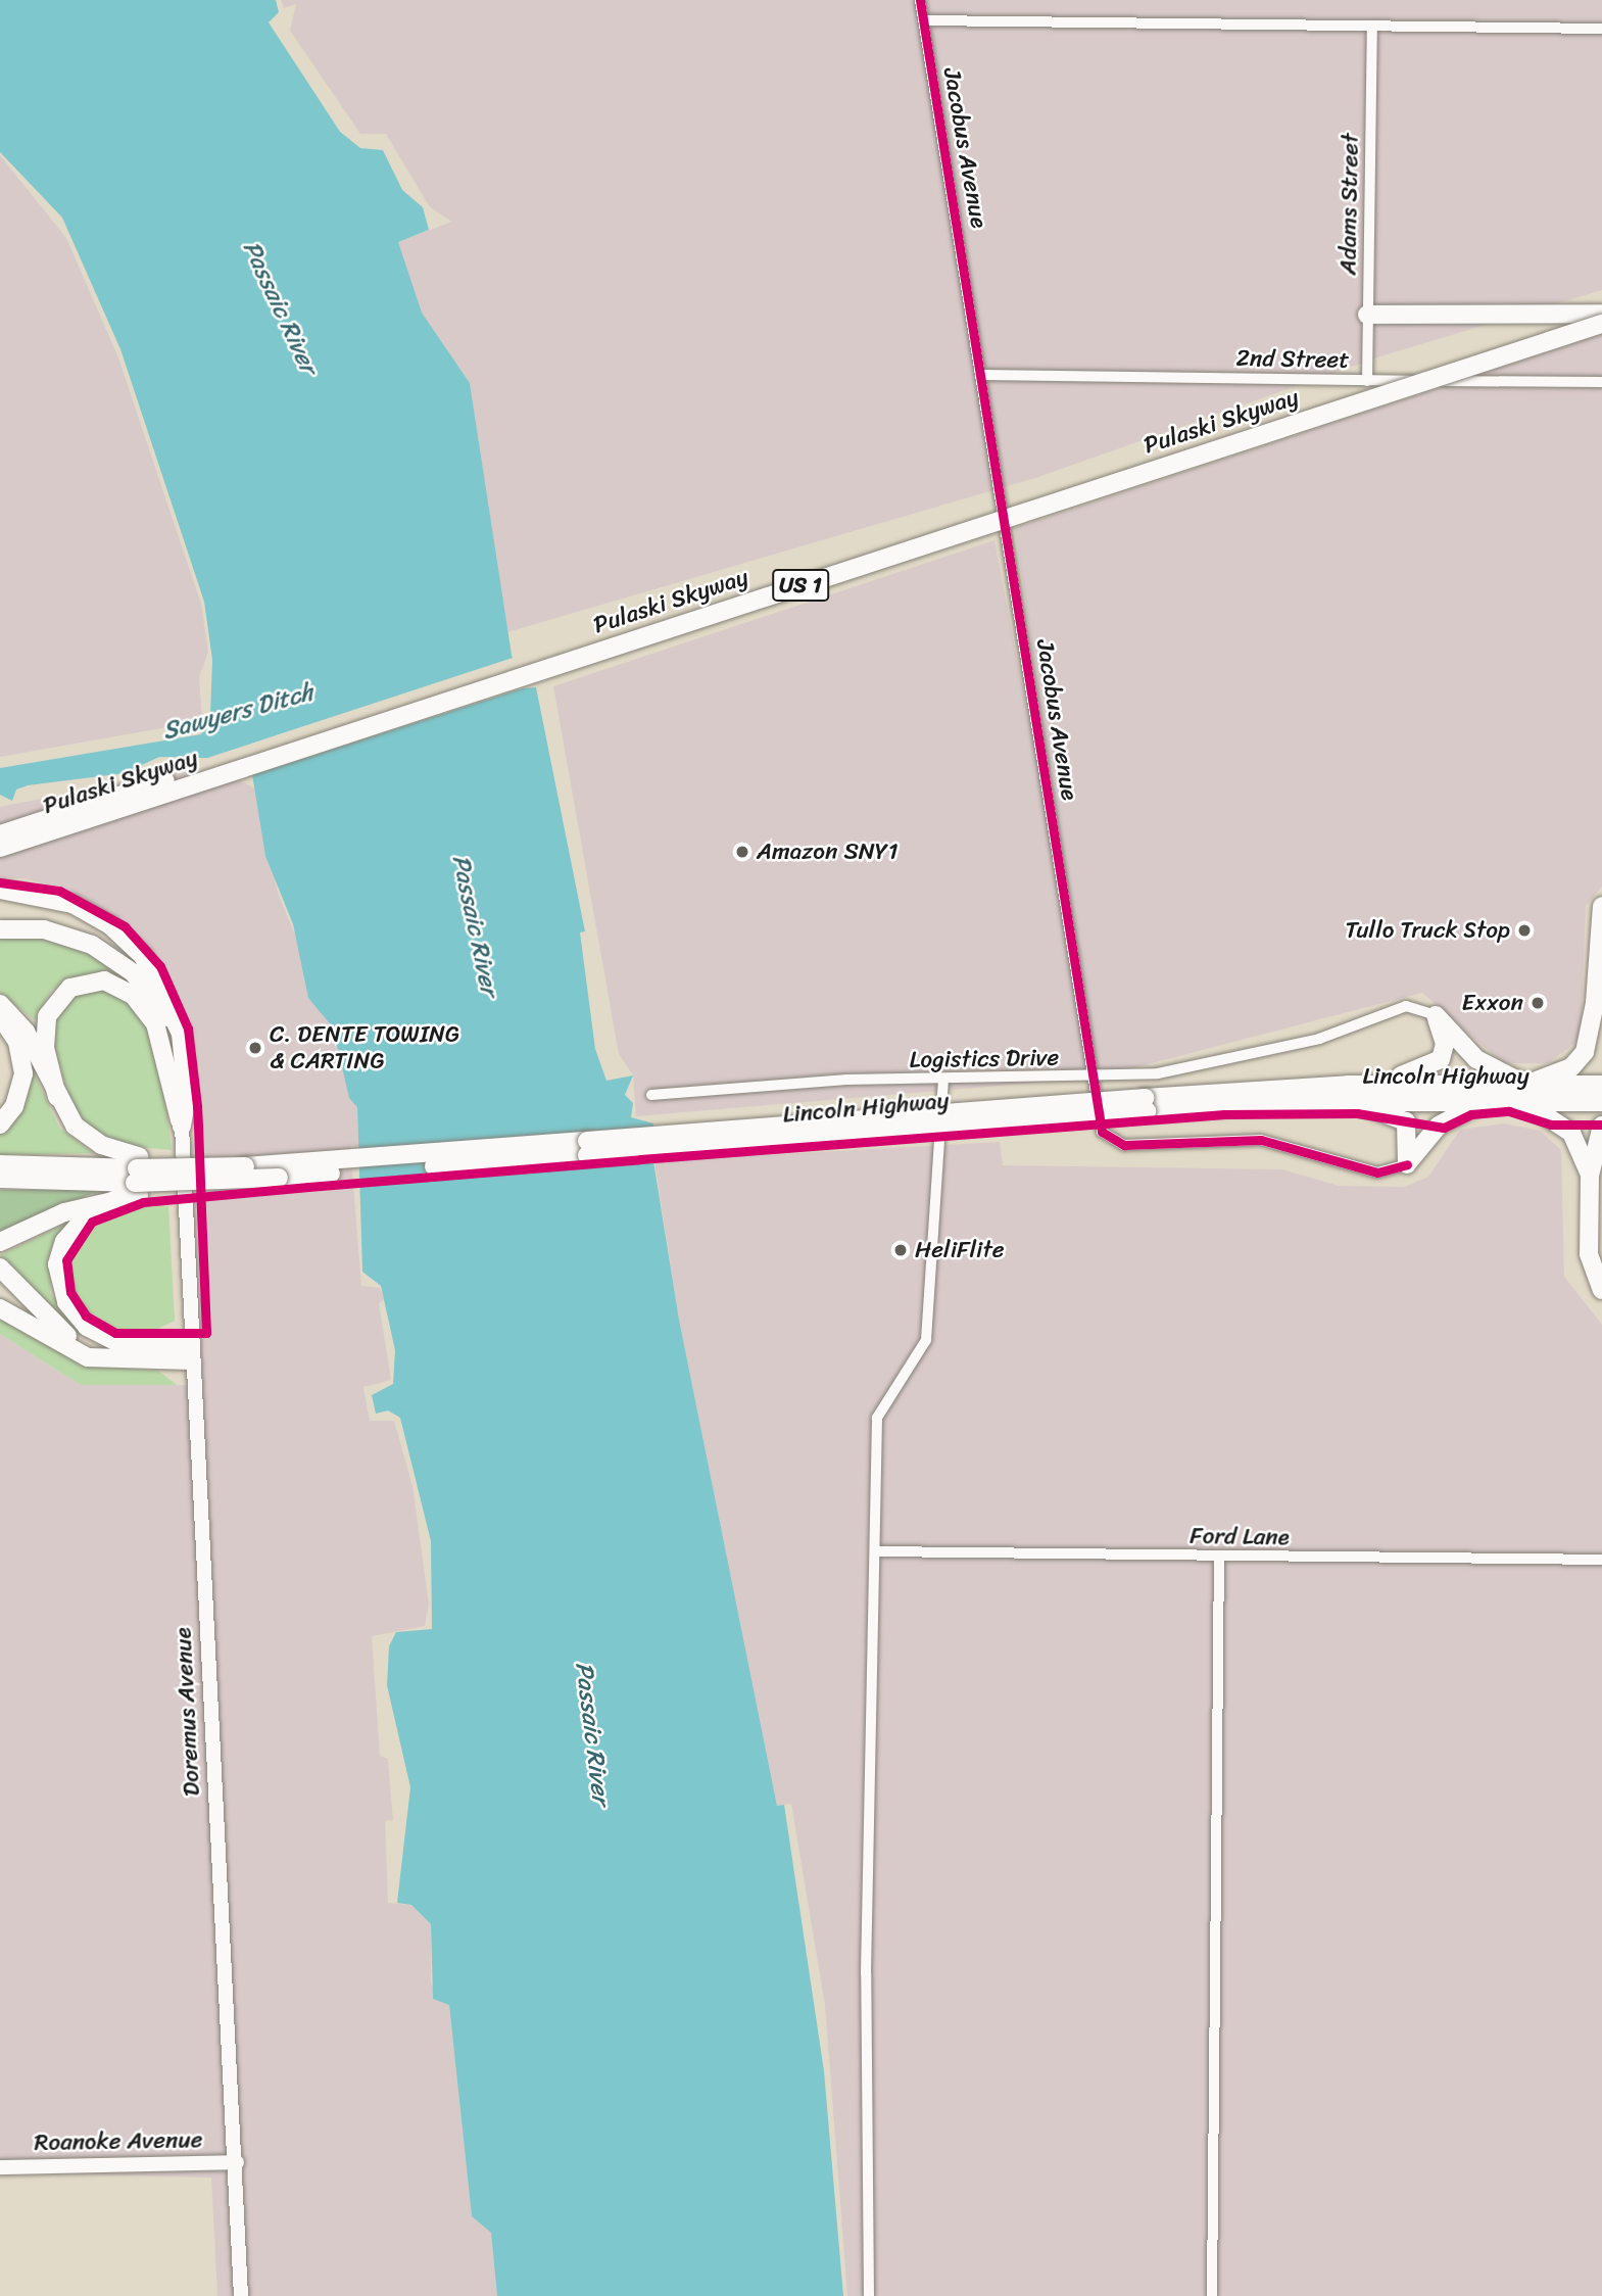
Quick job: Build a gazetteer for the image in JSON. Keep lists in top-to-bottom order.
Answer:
{
  "streets": {
    "highway": ["Pulaski Skyway", "US 1", "Lincoln Highway"],
    "main road": ["Doremus Avenue", "Roanoke Avenue"],
    "street": [
      "Jacobus Avenue",
      "Adams Street",
      "2nd Street",
      "Logistics Drive",
      "Ford Lane"
    ]
  },
  "crossings": [
    ["Jacobus Avenue", "2nd Street"],
    ["Jacobus Avenue", "Logistics Drive"],
    ["Adams Street", "2nd Street"],
    ["Doremus Avenue", "Roanoke Avenue"]
  ],
  "water": ["Passaic River", "Sawyers Ditch"],
  "places": [
    "Amazon SNY1",
    "Tullo Truck Stop",
    "Exxon",
    "C. DENTE TOWING & CARTING",
    "HeliFlite"
  ]
}
